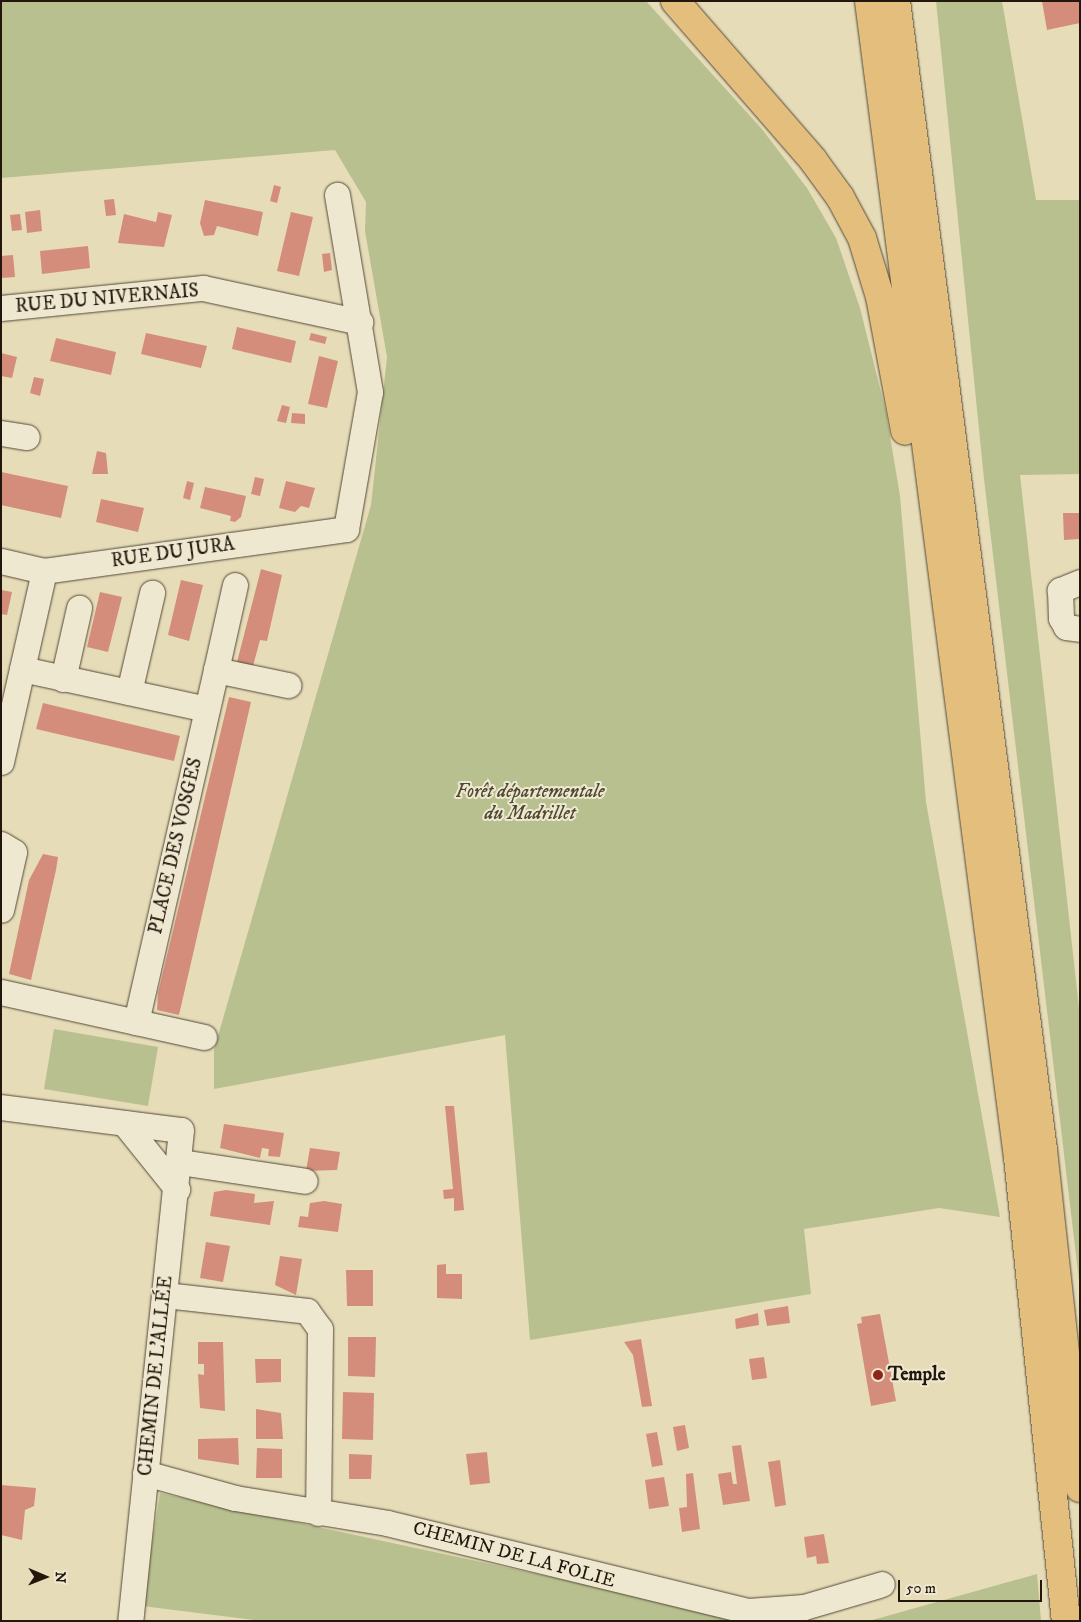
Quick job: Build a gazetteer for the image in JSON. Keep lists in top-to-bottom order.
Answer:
{
  "streets": {
    "street": [
      "RUE DU NIVERNAIS",
      "RUE DU JURA",
      "PLACE DES VOSGES",
      "CHEMIN DE L'ALLÉE",
      "CHEMIN DE LA FOLIE"
    ]
  },
  "crossings": [
    ["RUE DU NIVERNAIS", "RUE DU JURA"],
    ["CHEMIN DE L'ALLÉE", "CHEMIN DE LA FOLIE"]
  ],
  "parks": ["Forêt départementale du Madrillet"],
  "places": ["Temple"],
  "scale_bar": "50 m",
  "north": "right"
}
